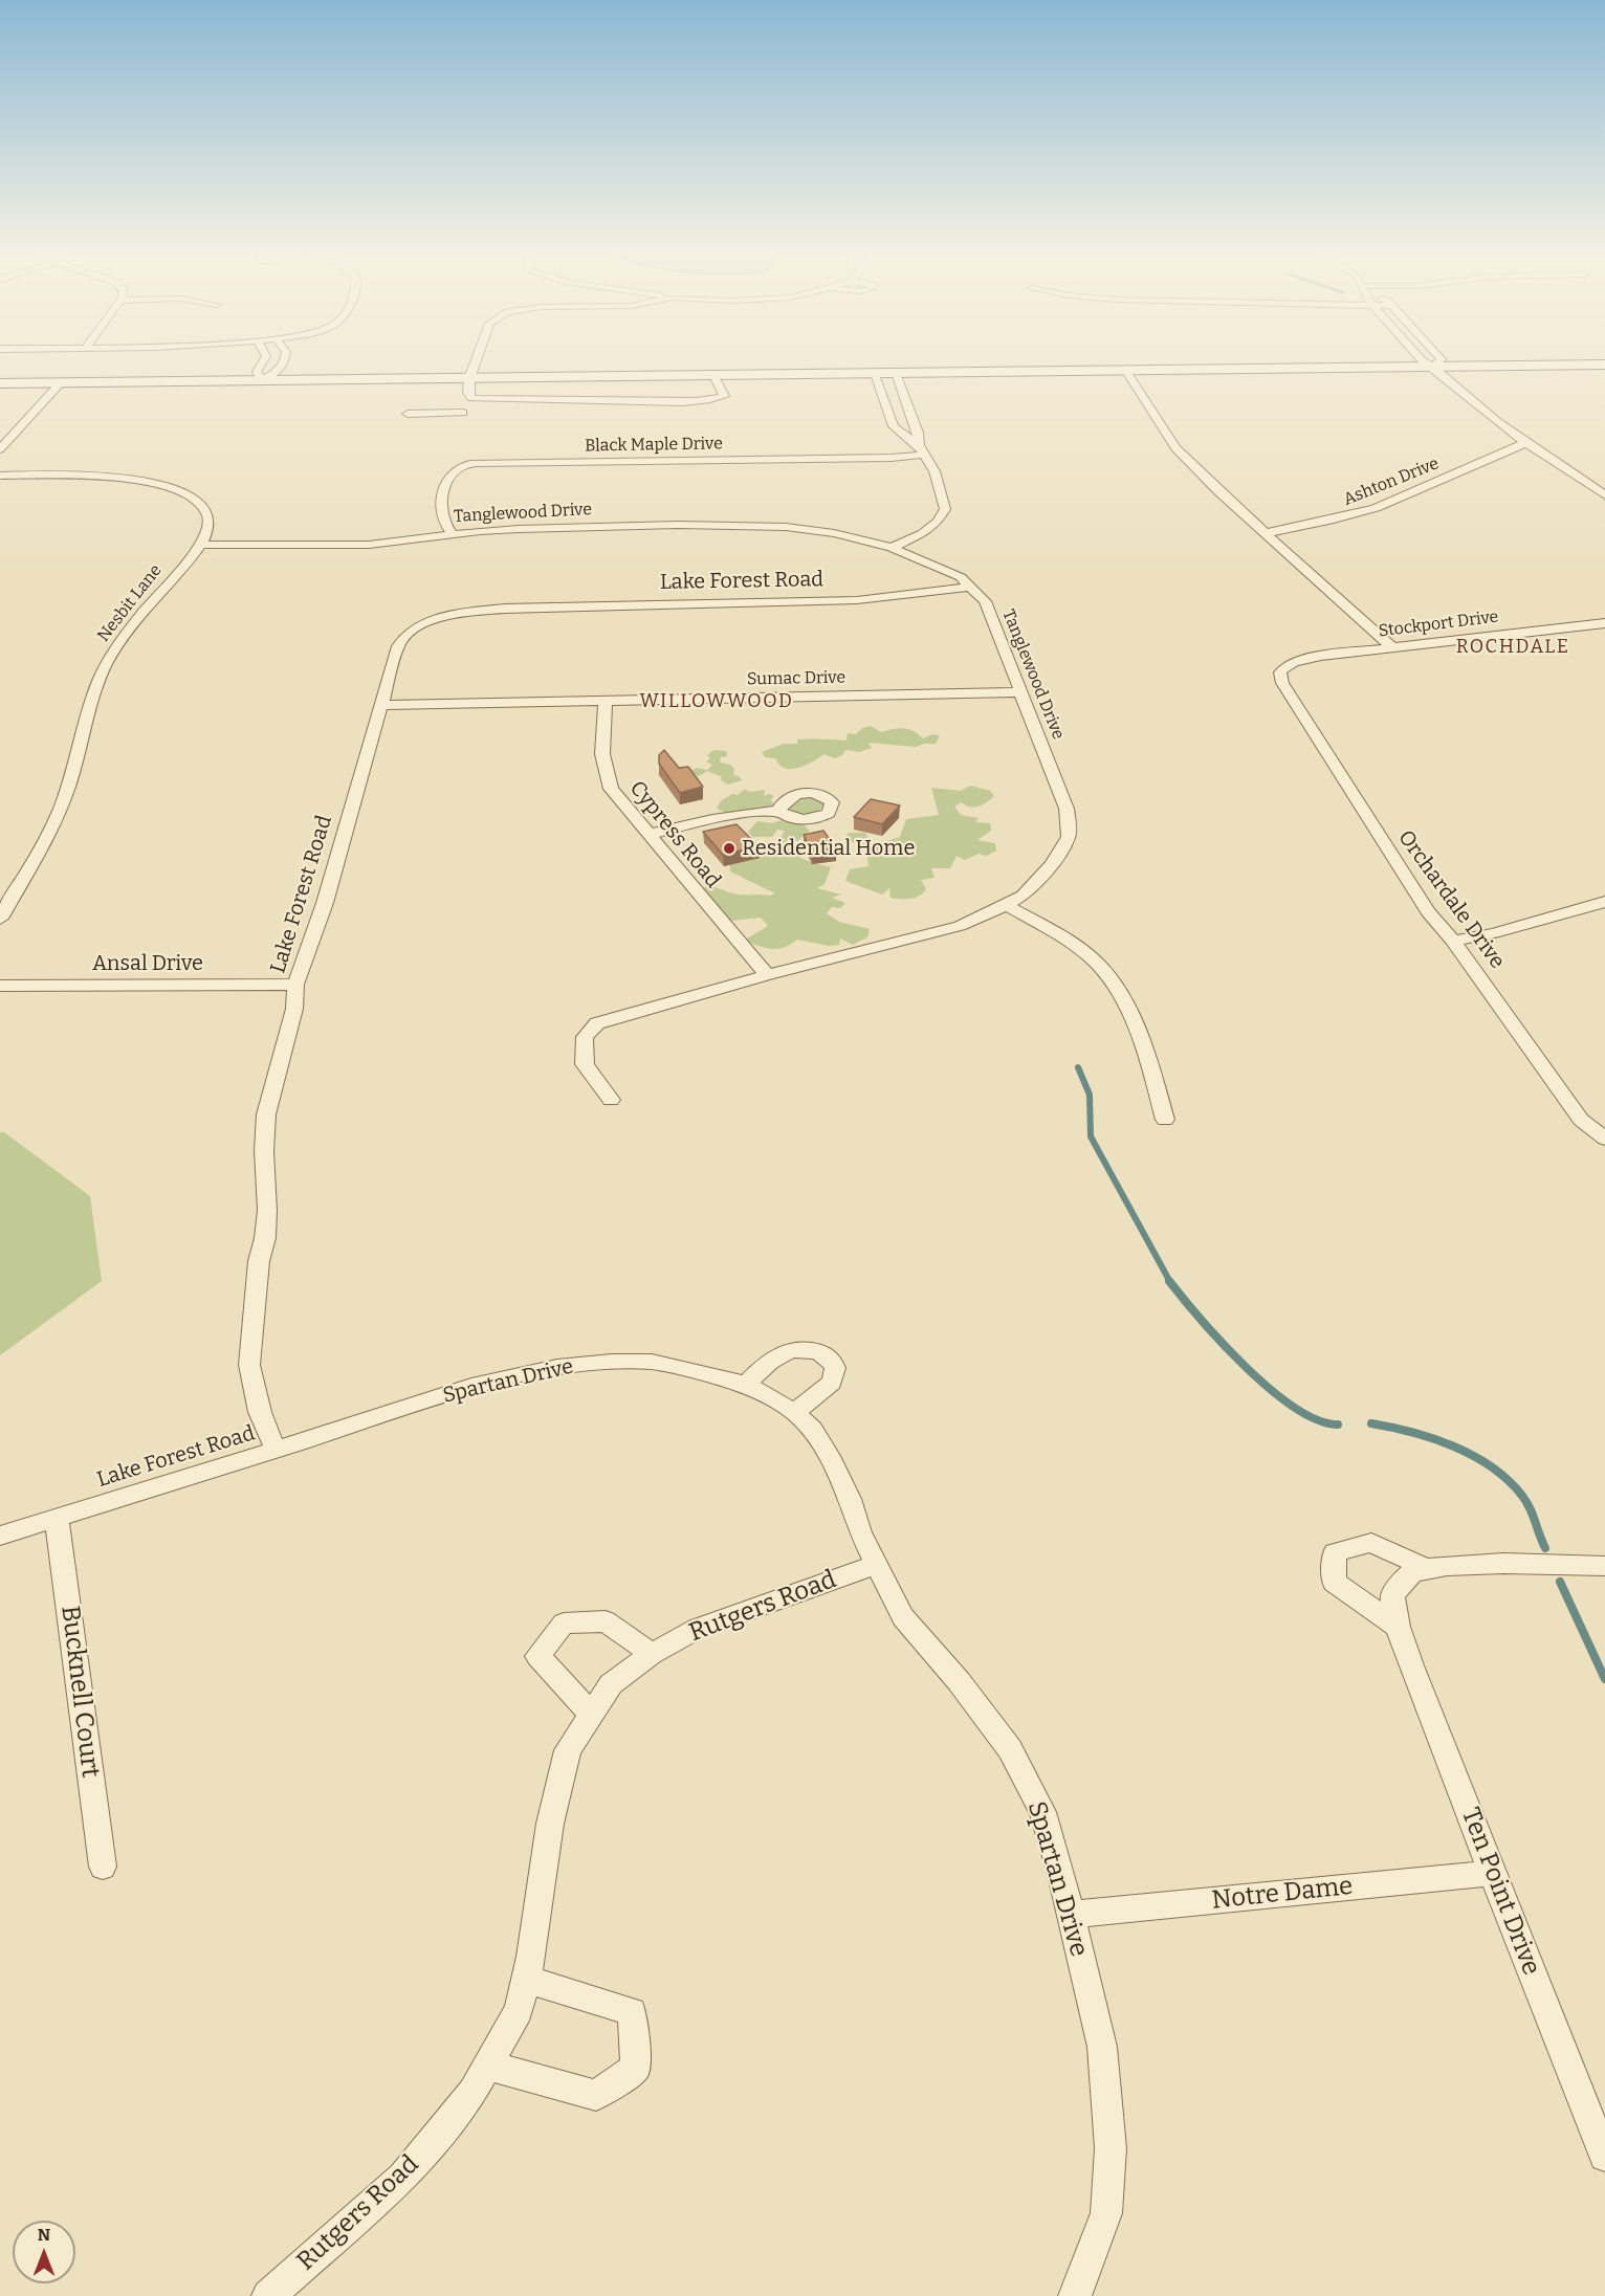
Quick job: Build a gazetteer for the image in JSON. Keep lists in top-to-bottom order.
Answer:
{
  "streets": {
    "street": [
      "Black Maple Drive",
      "Ashton Drive",
      "Tanglewood Drive",
      "Lake Forest Road",
      "Nesbit Lane",
      "Stockport Drive",
      "Sumac Drive",
      "Cypress Road",
      "Orchardale Drive",
      "Ansal Drive",
      "Spartan Drive",
      "Rutgers Road",
      "Bucknell Court",
      "Ten Point Drive",
      "Notre Dame"
    ]
  },
  "crossings": [
    ["Black Maple Drive", "Tanglewood Drive"],
    ["Tanglewood Drive", "Lake Forest Road"],
    ["Tanglewood Drive", "Nesbit Lane"],
    ["Tanglewood Drive", "Sumac Drive"],
    ["Tanglewood Drive", "Cypress Road"],
    ["Lake Forest Road", "Sumac Drive"],
    ["Lake Forest Road", "Ansal Drive"],
    ["Lake Forest Road", "Spartan Drive"],
    ["Lake Forest Road", "Bucknell Court"],
    ["Stockport Drive", "Orchardale Drive"],
    ["Sumac Drive", "Cypress Road"],
    ["Spartan Drive", "Rutgers Road"],
    ["Spartan Drive", "Notre Dame"],
    ["Ten Point Drive", "Notre Dame"]
  ],
  "districts": ["ROCHDALE", "WILLOWWOOD"],
  "places": ["Residential Home"],
  "north": "top"
}
